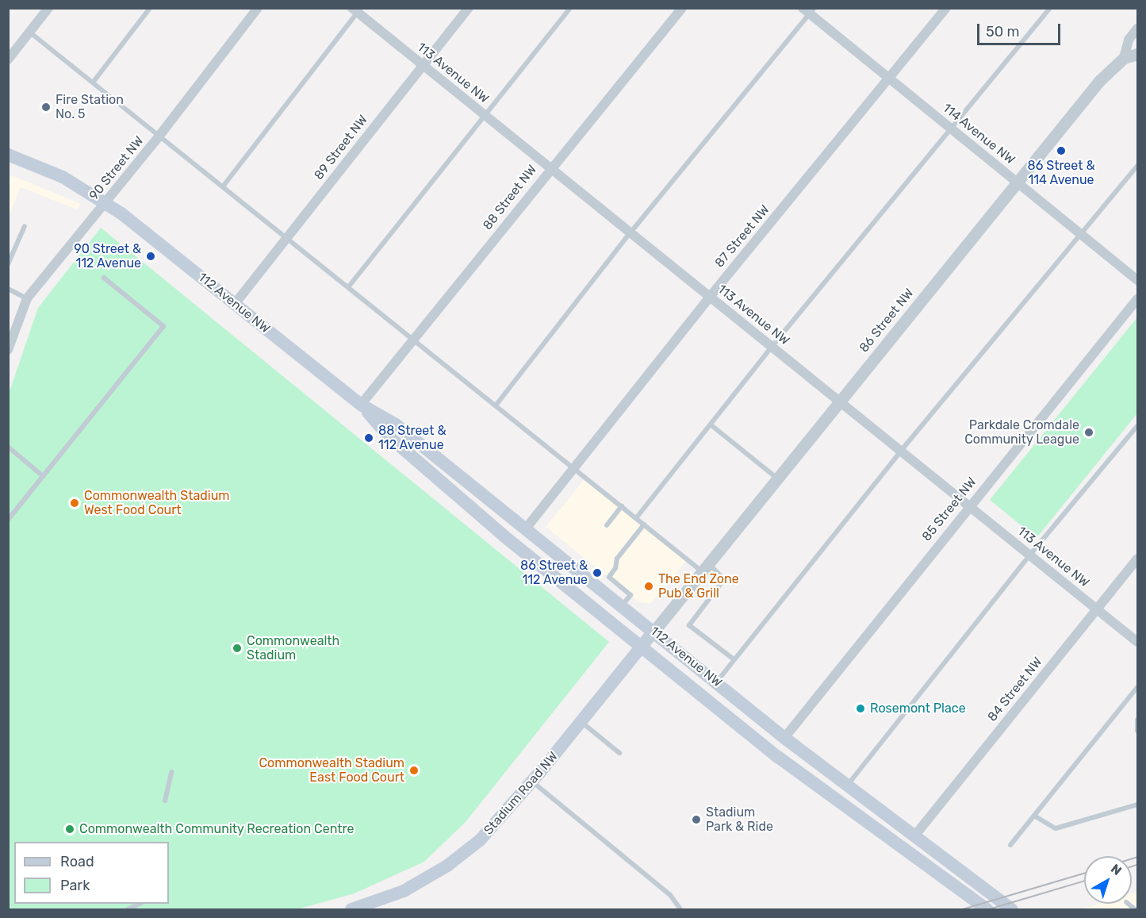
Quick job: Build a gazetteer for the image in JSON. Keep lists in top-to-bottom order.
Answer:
{
  "streets": {
    "main road": ["112 Avenue NW", "Stadium Road NW"],
    "street": [
      "113 Avenue NW",
      "114 Avenue NW",
      "89 Street NW",
      "90 Street NW",
      "88 Street NW",
      "87 Street NW",
      "86 Street NW",
      "85 Street NW",
      "84 Street NW"
    ]
  },
  "crossings": [
    ["113 Avenue NW", "89 Street NW"],
    ["113 Avenue NW", "88 Street NW"],
    ["113 Avenue NW", "87 Street NW"],
    ["113 Avenue NW", "86 Street NW"],
    ["113 Avenue NW", "85 Street NW"],
    ["113 Avenue NW", "84 Street NW"],
    ["114 Avenue NW", "87 Street NW"],
    ["114 Avenue NW", "86 Street NW"],
    ["89 Street NW", "112 Avenue NW"],
    ["90 Street NW", "112 Avenue NW"],
    ["88 Street NW", "112 Avenue NW"],
    ["87 Street NW", "112 Avenue NW"],
    ["112 Avenue NW", "86 Street NW"],
    ["112 Avenue NW", "85 Street NW"],
    ["112 Avenue NW", "84 Street NW"],
    ["112 Avenue NW", "Stadium Road NW"],
    ["86 Street NW", "Stadium Road NW"]
  ],
  "places": [
    "Fire Station No. 5",
    "86 Street & 114 Avenue",
    "90 Street & 112 Avenue",
    "Parkdale Cromdale Community League",
    "88 Street & 112 Avenue",
    "Commonwealth Stadium West Food Court",
    "86 Street & 112 Avenue",
    "The End Zone Pub & Grill",
    "Commonwealth Stadium",
    "Rosemont Place",
    "Commonwealth Stadium East Food Court",
    "Stadium Park & Ride",
    "Commonwealth Community Recreation Centre"
  ],
  "legend": ["Road", "Park"],
  "scale_bar": "50 m",
  "north": "top right"
}
